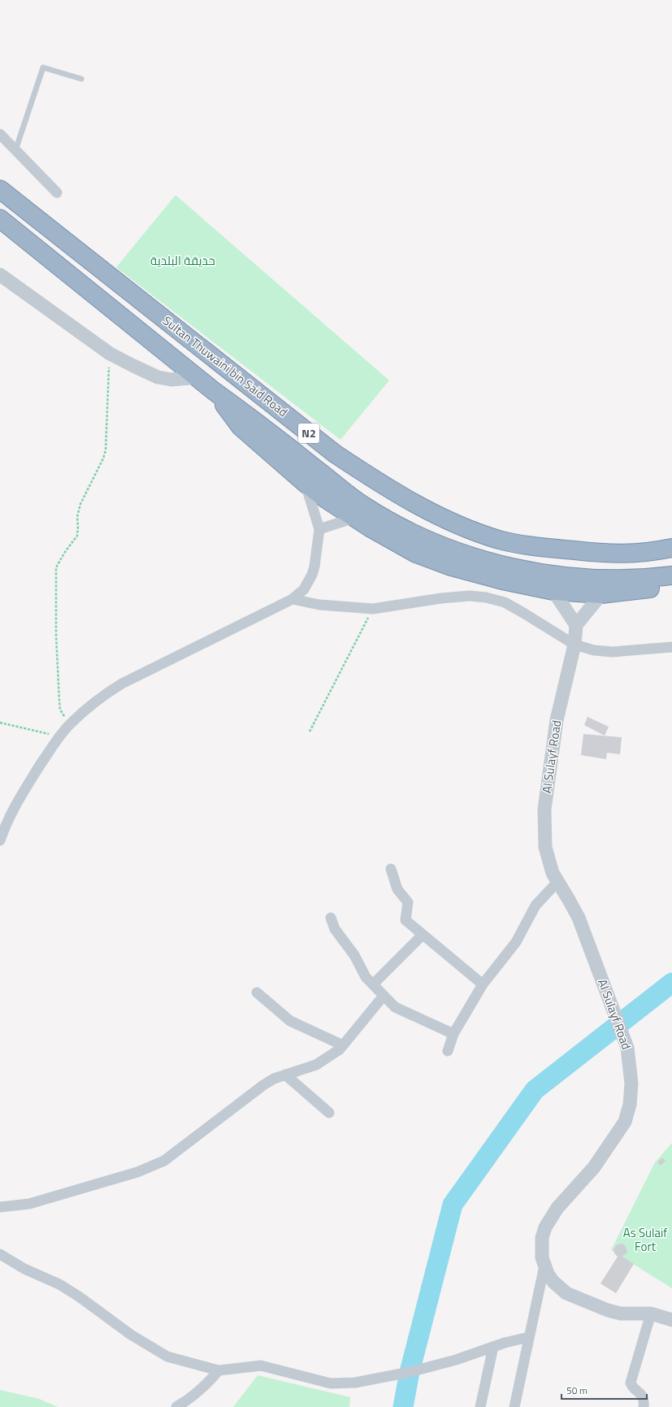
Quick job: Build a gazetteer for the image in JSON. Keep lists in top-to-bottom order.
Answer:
{
  "streets": {
    "highway": ["Sultan Thuwaini bin Said Road", "N2"],
    "street": ["Al Sulayf Road"]
  },
  "parks": ["حديقة البلدية", "As Sulaif Fort"],
  "scale_bar": "50 m"
}
